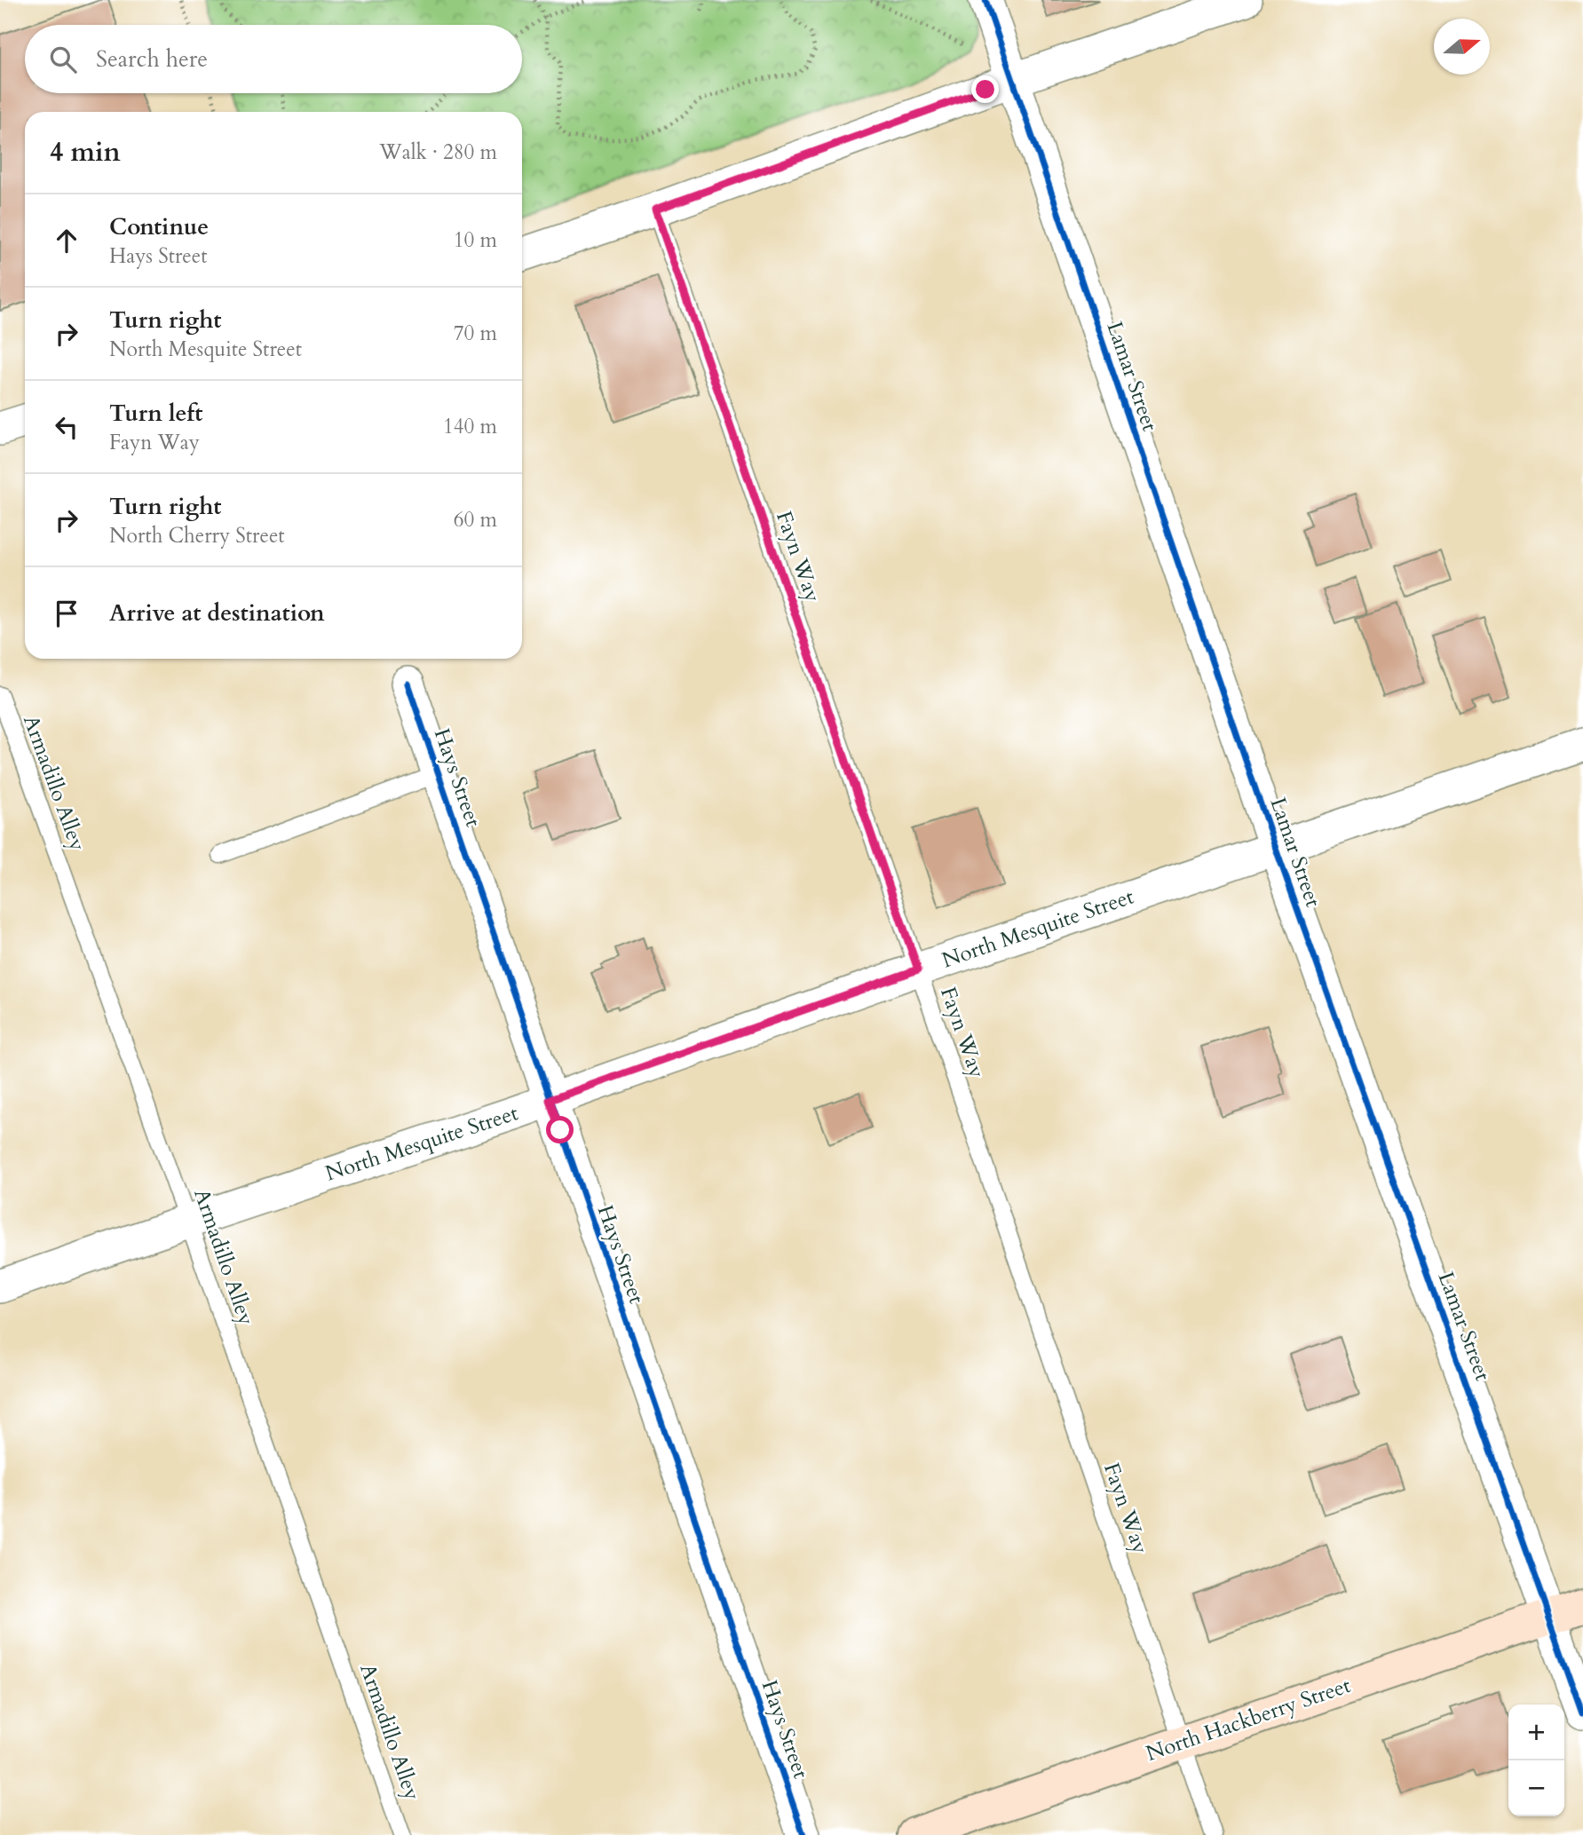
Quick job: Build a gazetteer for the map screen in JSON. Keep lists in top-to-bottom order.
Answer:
{
  "streets": {
    "main road": ["North Hackberry Street"],
    "street": ["Lamar Street", "Hays Street", "North Mesquite Street"],
    "lane": ["Fayn Way", "Armadillo Alley"]
  },
  "crossings": [
    ["Lamar Street", "North Mesquite Street"],
    ["Lamar Street", "North Hackberry Street"],
    ["Fayn Way", "North Mesquite Street"],
    ["Fayn Way", "North Hackberry Street"],
    ["Hays Street", "North Mesquite Street"],
    ["Armadillo Alley", "North Mesquite Street"]
  ],
  "north": "right",
  "page": {
    "search": "Search here",
    "heading": ["4 min", "Walk · 280 m"],
    "list": [
      ["Continue", "Hays Street", "10 m"],
      ["Turn right", "North Mesquite Street", "70 m"],
      ["Turn left", "Fayn Way", "140 m"],
      ["Turn right", "North Cherry Street", "60 m"],
      "Arrive at destination"
    ],
    "map_buttons": ["+", "−"]
  }
}
